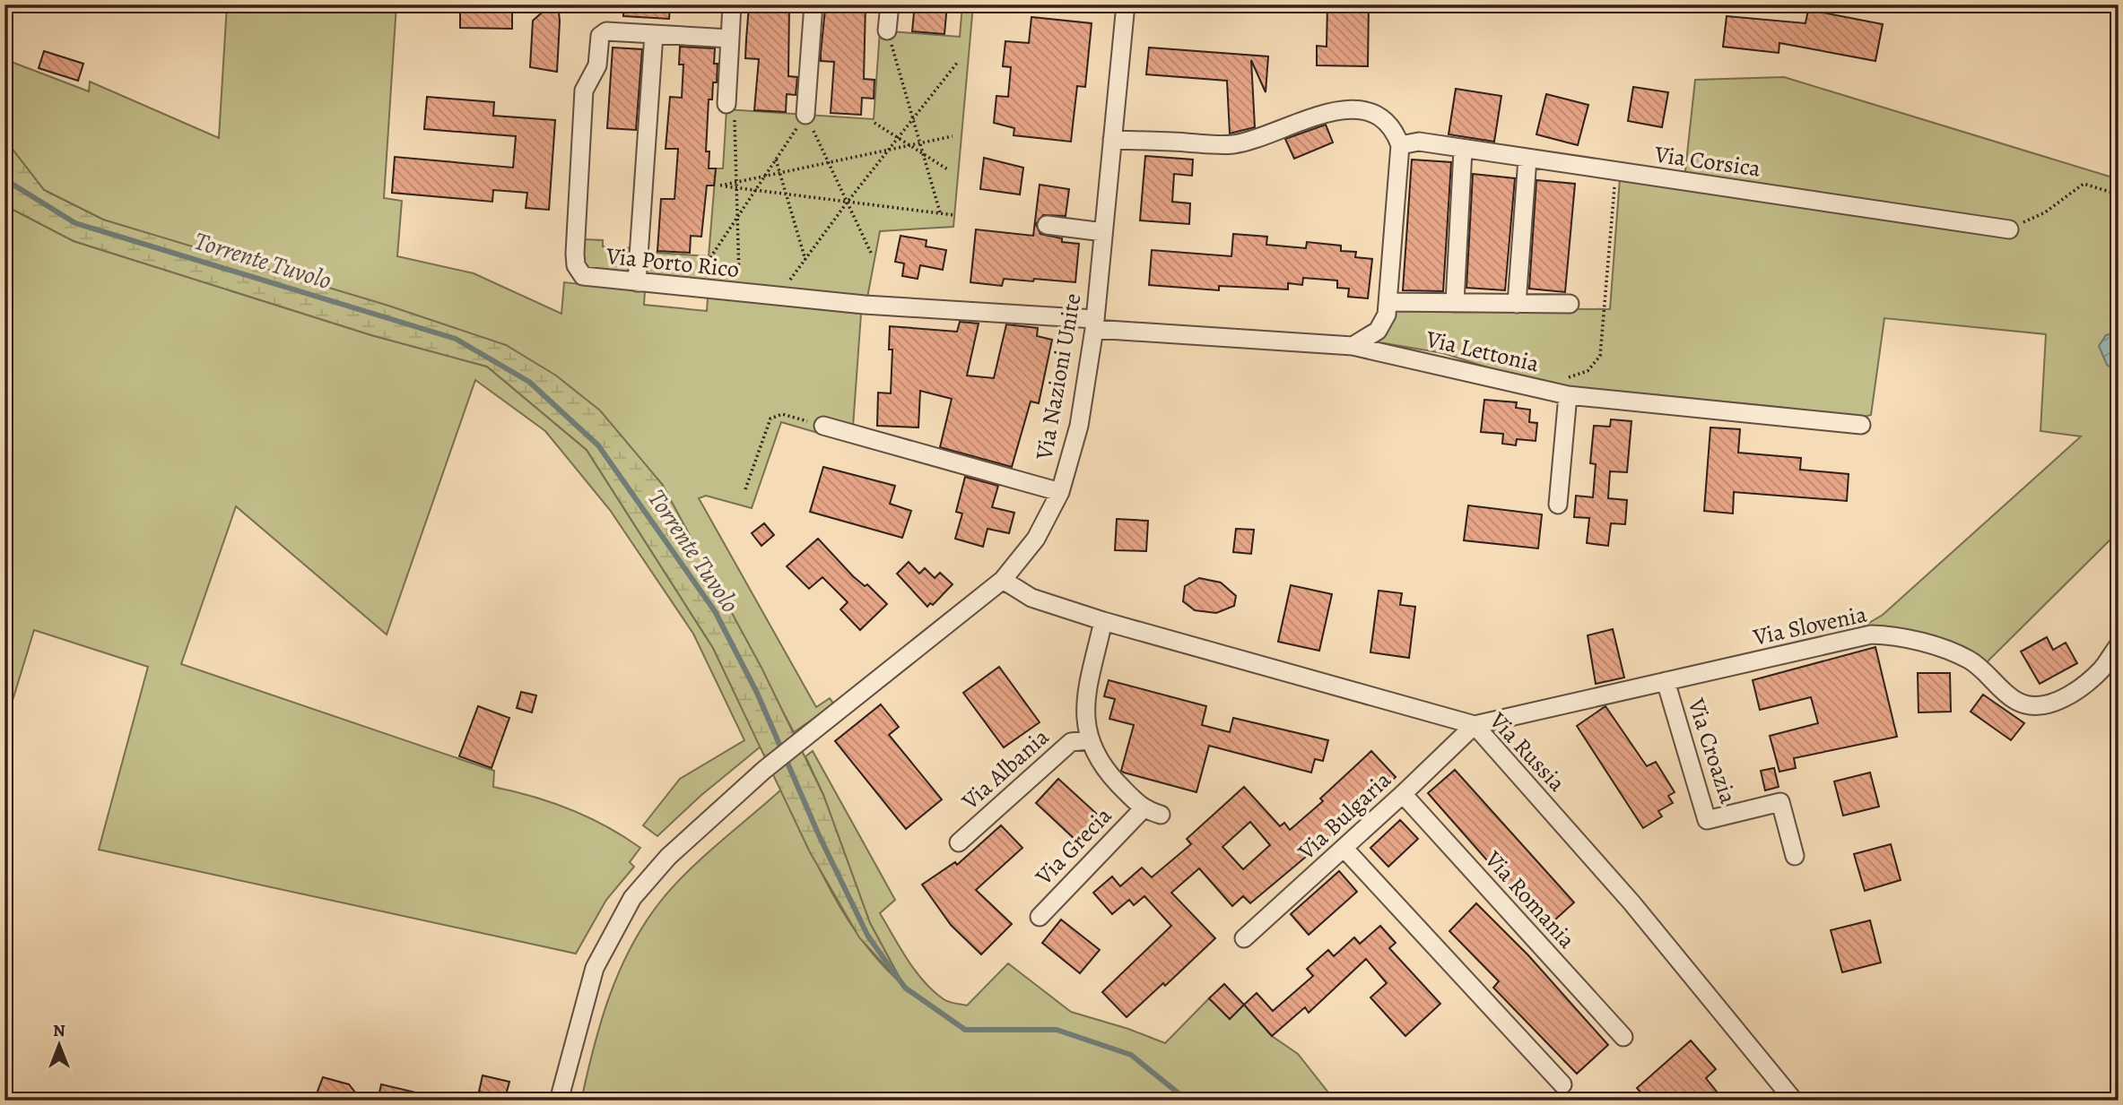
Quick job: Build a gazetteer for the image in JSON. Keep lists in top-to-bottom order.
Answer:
{
  "streets": {
    "street": [
      "Via Corsica",
      "Via Porto Rico",
      "Via Lettonia",
      "Via Nazioni Unite",
      "Via Slovenia",
      "Via Croazia",
      "Via Russia",
      "Via Albania",
      "Via Bulgaria",
      "Via Grecia",
      "Via Romania"
    ]
  },
  "crossings": [
    ["Via Porto Rico", "Via Lettonia"],
    ["Via Porto Rico", "Via Nazioni Unite"],
    ["Via Lettonia", "Via Nazioni Unite"],
    ["Via Nazioni Unite", "Via Russia"],
    ["Via Slovenia", "Via Croazia"],
    ["Via Slovenia", "Via Russia"],
    ["Via Slovenia", "Via Bulgaria"],
    ["Via Russia", "Via Bulgaria"],
    ["Via Bulgaria", "Via Romania"]
  ],
  "water": ["Torrente Tuvolo"],
  "north": "top"
}
